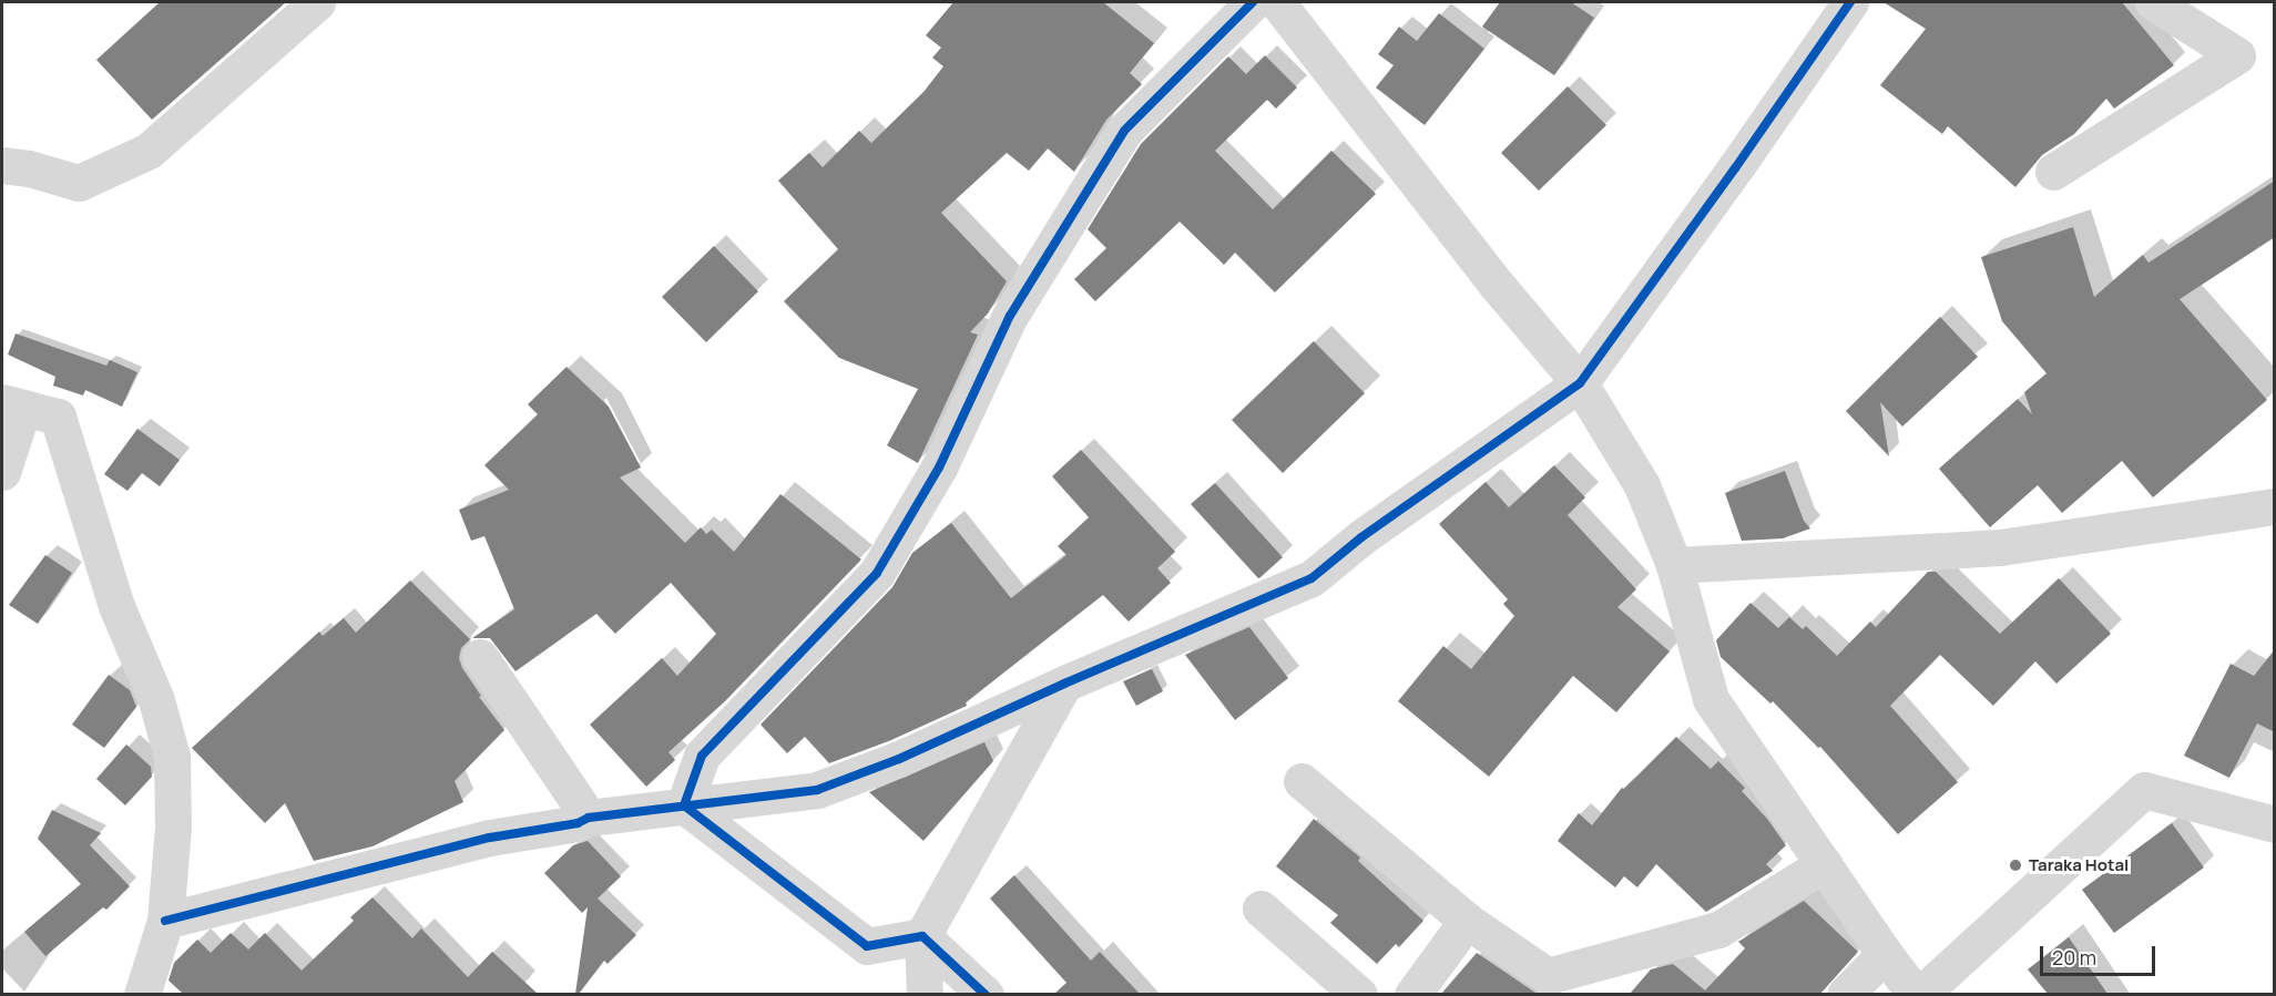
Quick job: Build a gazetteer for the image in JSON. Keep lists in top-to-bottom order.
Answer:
{
  "places": ["Taraka Hotal"],
  "scale_bar": "20 m"
}
